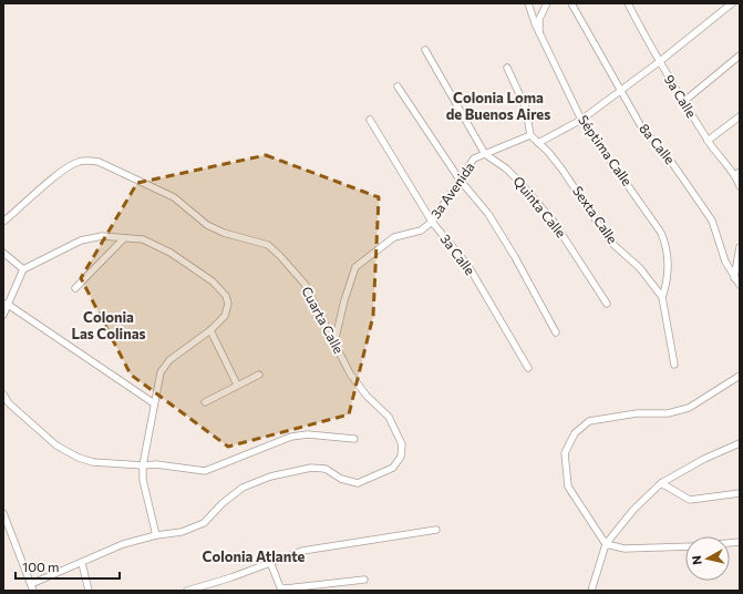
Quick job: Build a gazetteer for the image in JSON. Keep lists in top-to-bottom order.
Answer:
{
  "streets": {
    "street": [
      "9a Calle",
      "8a Calle",
      "Séptima Calle",
      "3a Avenida",
      "Quinta Calle",
      "Sexta Calle",
      "3a Calle",
      "Cuarta Calle"
    ]
  },
  "crossings": [
    ["Séptima Calle", "Sexta Calle"],
    ["3a Avenida", "Quinta Calle"],
    ["3a Avenida", "Sexta Calle"],
    ["3a Avenida", "3a Calle"],
    ["3a Avenida", "Cuarta Calle"]
  ],
  "districts": ["Colonia Loma de Buenos Aires", "Colonia Las Colinas", "Colonia Atlante"],
  "scale_bar": "100 m",
  "north": "left"
}
